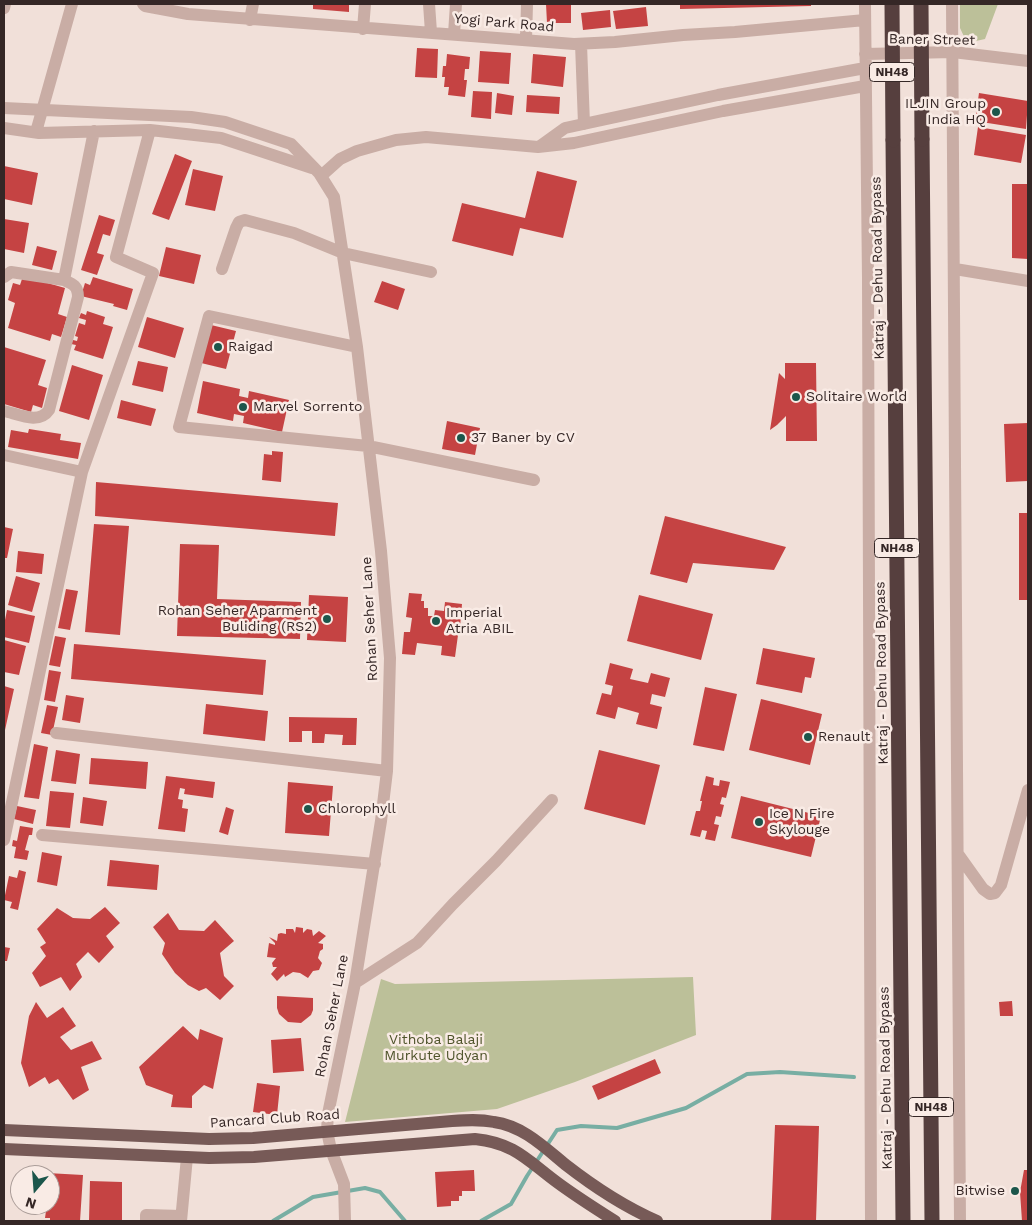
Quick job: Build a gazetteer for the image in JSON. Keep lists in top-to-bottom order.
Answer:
{
  "streets": {
    "highway": ["NH48", "Katraj - Dehu Road Bypass"],
    "main road": ["Pancard Club Road"],
    "street": ["Yogi Park Road", "Baner Street", "Rohan Seher Lane"]
  },
  "crossings": [
    ["Rohan Seher Lane", "Pancard Club Road"]
  ],
  "parks": ["Vithoba Balaji Murkute Udyan"],
  "places": [
    "ILJIN Group India HQ",
    "Raigad",
    "Solitaire World",
    "Marvel Sorrento",
    "37 Baner by CV",
    "Rohan Seher Aparment Buliding (RS2)",
    "Imperial Atria ABIL",
    "Renault",
    "Chlorophyll",
    "Ice N Fire Skylouge",
    "Bitwise"
  ],
  "north": "bottom"
}
